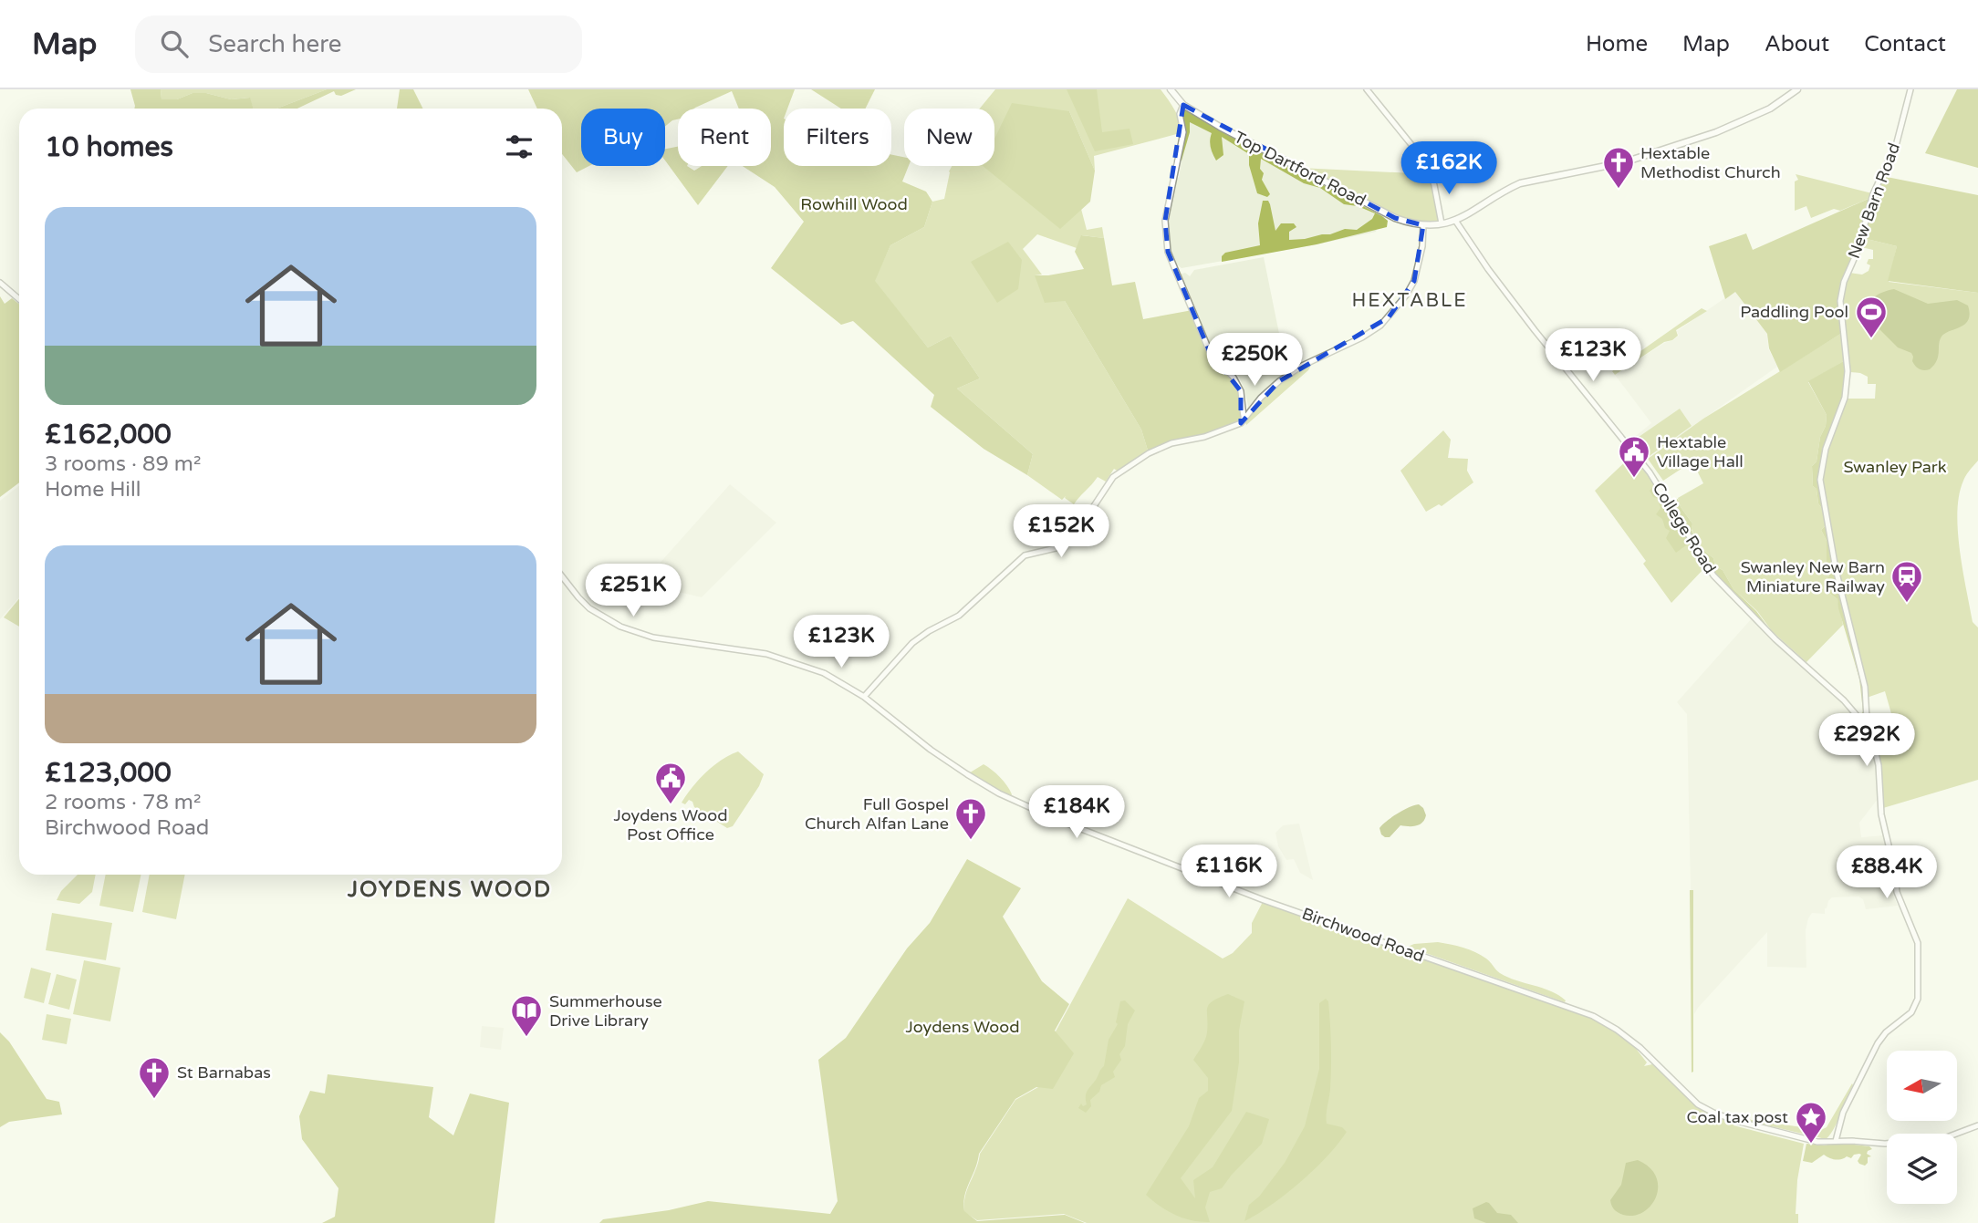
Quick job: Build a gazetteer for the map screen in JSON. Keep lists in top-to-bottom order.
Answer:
{
  "streets": {
    "main road": ["Top Dartford Road"],
    "street": ["New Barn Road", "College Road", "Birchwood Road"]
  },
  "crossings": [
    ["Top Dartford Road", "College Road"],
    ["New Barn Road", "College Road"]
  ],
  "districts": ["HEXTABLE", "JOYDENS WOOD"],
  "parks": ["Rowhill Wood", "Swanley Park", "Joydens Wood"],
  "places": {
    "church": ["Hextable Methodist Church", "Full Gospel Church Alfan Lane", "St Barnabas"],
    "sports": ["Paddling Pool"],
    "public building": ["Hextable Village Hall", "Joydens Wood Post Office"],
    "station": ["Swanley New Barn Miniature Railway"],
    "library": ["Summerhouse Drive Library"],
    "place": ["Coal tax post"]
  },
  "north": "left",
  "page": {
    "header": "Map",
    "search": "Search here",
    "nav": [
      "Home",
      "Map",
      "About",
      "Contact"
    ],
    "chip": [
      "Buy",
      "Rent",
      "Filters",
      "New"
    ],
    "heading": "10 homes",
    "price": [
      "£162K",
      "£123K",
      "£250K",
      "£152K",
      "£251K",
      "£123K",
      "£292K",
      "£184K",
      "£116K",
      "£88.4K"
    ],
    "list": [
      {
        "name": "£162,000",
        "note": "3 rooms · 89 m² · Home Hill"
      },
      {
        "name": "£123,000",
        "note": "2 rooms · 78 m² · Birchwood Road"
      }
    ]
  }
}
